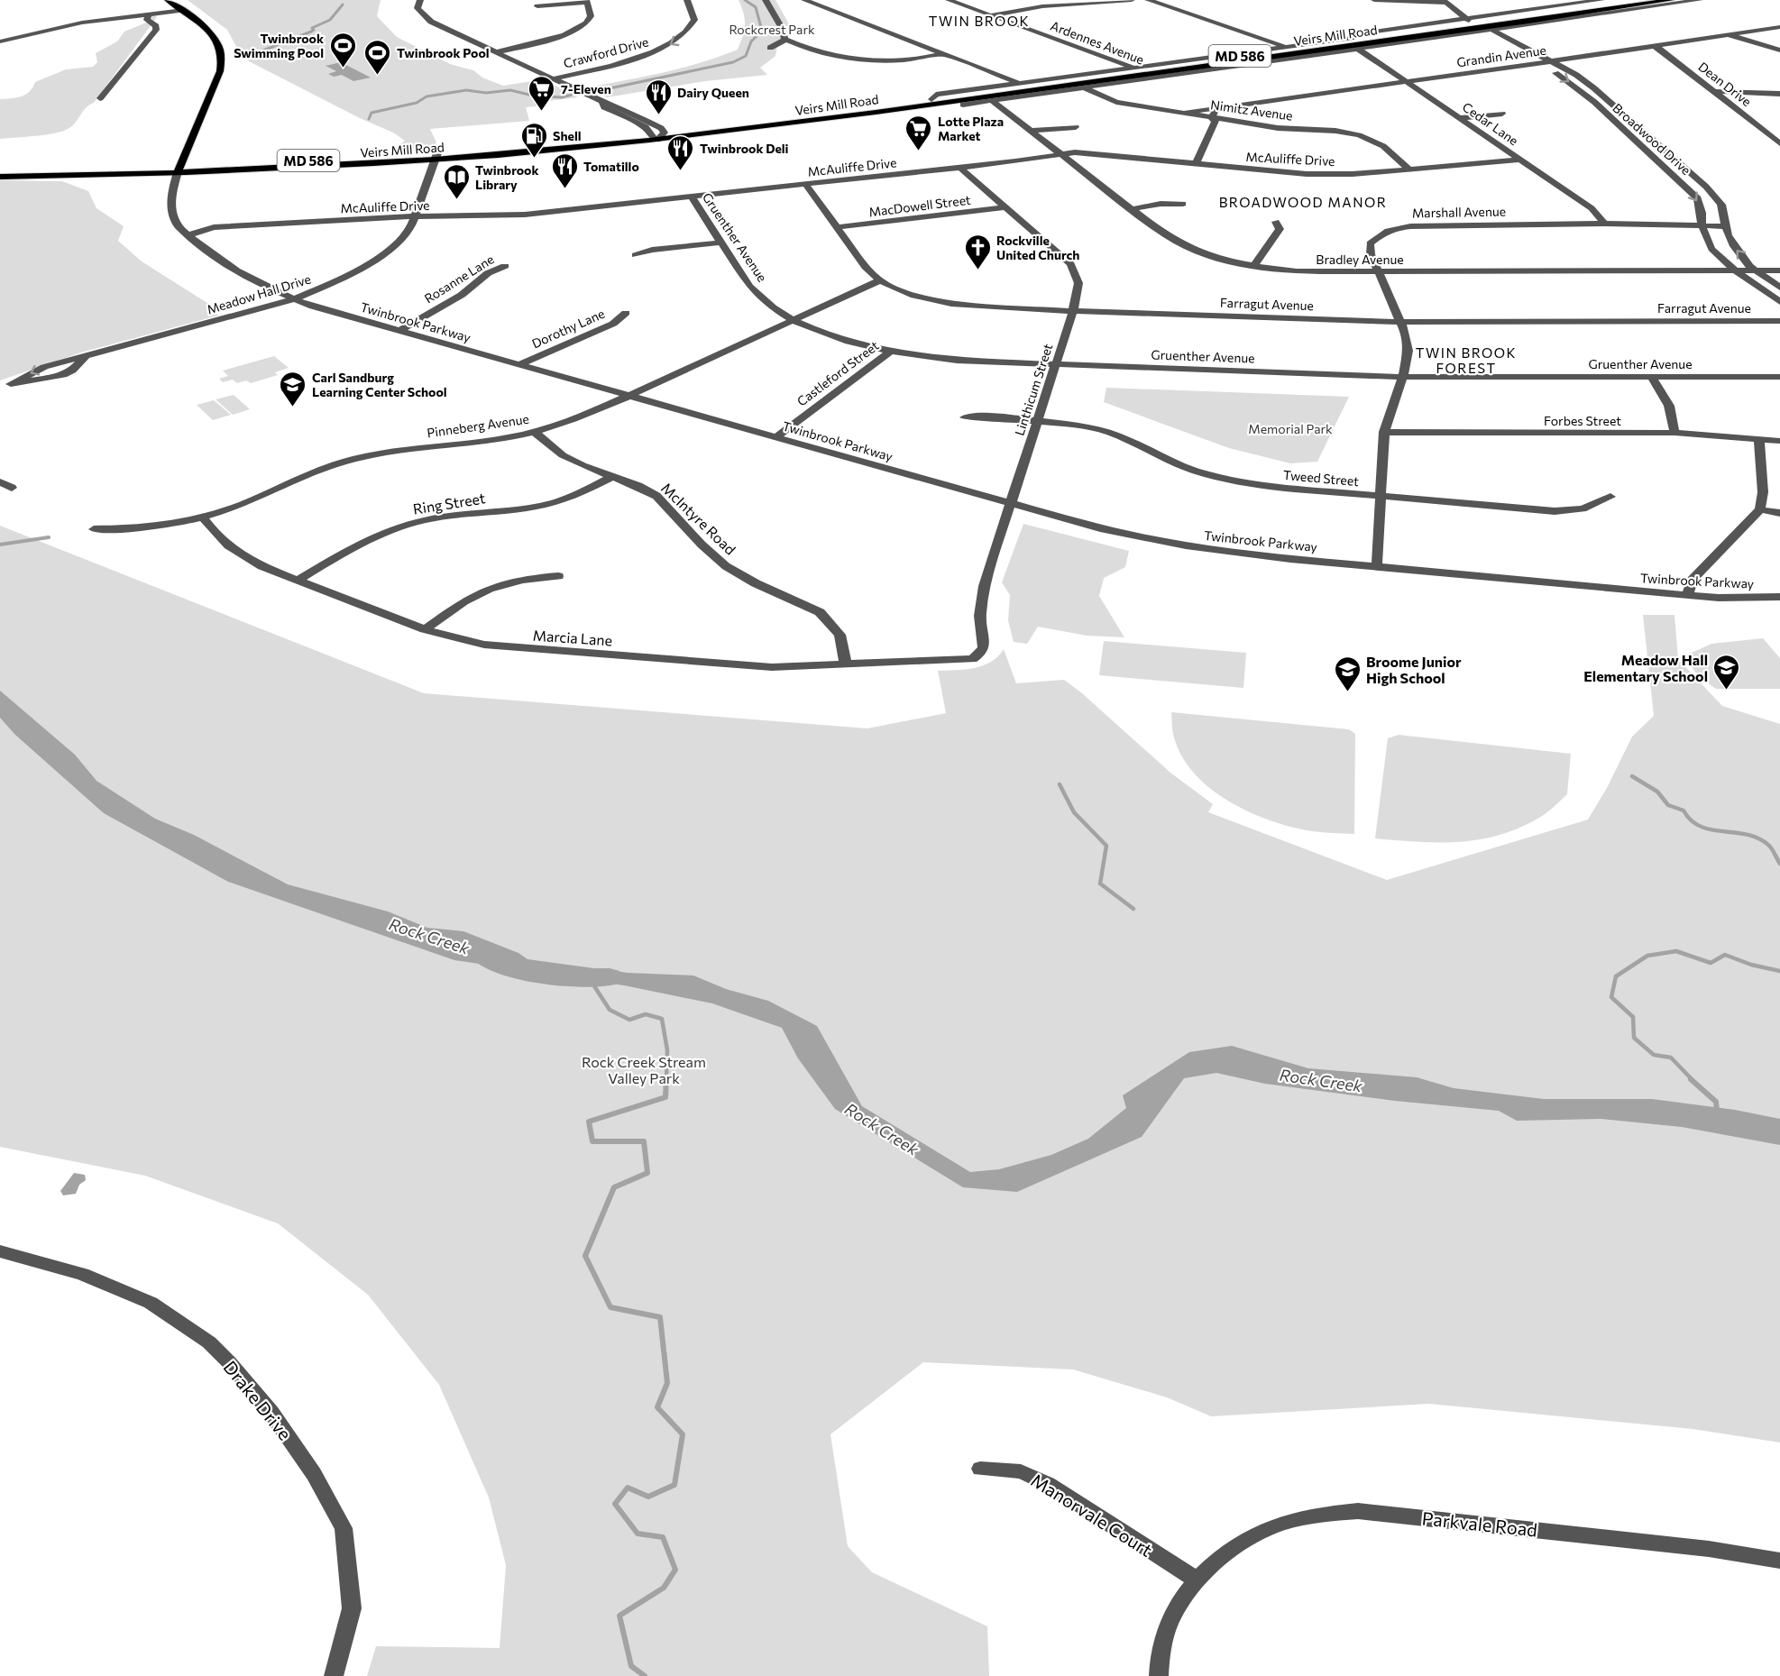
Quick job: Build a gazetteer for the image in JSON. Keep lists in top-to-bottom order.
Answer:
{
  "streets": {
    "main road": ["Veirs Mill Road", "MD 586", "Twinbrook Parkway"],
    "street": [
      "Ardennes Avenue",
      "Crawford Drive",
      "Grandin Avenue",
      "Dean Drive",
      "Nimitz Avenue",
      "Cedar Lane",
      "Broadwood Drive",
      "McAuliffe Drive",
      "MacDowell Street",
      "Marshall Avenue",
      "Gruenther Avenue",
      "Bradley Avenue",
      "Rosanne Lane",
      "Meadow Hall Drive",
      "Farragut Avenue",
      "Dorothy Lane",
      "Castleford Street",
      "Linthicum Street",
      "Forbes Street",
      "Pinneberg Avenue",
      "Tweed Street",
      "Ring Street",
      "McIntyre Road",
      "Marcia Lane",
      "Drake Drive",
      "Manorvale Court",
      "Parkvale Road"
    ]
  },
  "crossings": [
    ["Veirs Mill Road", "Ardennes Avenue"],
    ["Veirs Mill Road", "Nimitz Avenue"],
    ["Veirs Mill Road", "Cedar Lane"],
    ["Veirs Mill Road", "Broadwood Drive"],
    ["Veirs Mill Road", "Bradley Avenue"],
    ["Veirs Mill Road", "Meadow Hall Drive"],
    ["Veirs Mill Road", "Twinbrook Parkway"],
    ["Grandin Avenue", "Dean Drive"],
    ["Grandin Avenue", "Nimitz Avenue"],
    ["Grandin Avenue", "Cedar Lane"],
    ["Grandin Avenue", "Broadwood Drive"],
    ["Nimitz Avenue", "McAuliffe Drive"],
    ["Cedar Lane", "McAuliffe Drive"],
    ["Cedar Lane", "Marshall Avenue"],
    ["Broadwood Drive", "Marshall Avenue"],
    ["Broadwood Drive", "Bradley Avenue"],
    ["McAuliffe Drive", "Gruenther Avenue"],
    ["McAuliffe Drive", "Bradley Avenue"],
    ["McAuliffe Drive", "Meadow Hall Drive"],
    ["McAuliffe Drive", "Farragut Avenue"],
    ["McAuliffe Drive", "Twinbrook Parkway"],
    ["McAuliffe Drive", "Linthicum Street"],
    ["MacDowell Street", "Farragut Avenue"],
    ["MacDowell Street", "Linthicum Street"],
    ["Marshall Avenue", "Gruenther Avenue"],
    ["Marshall Avenue", "Bradley Avenue"],
    ["Marshall Avenue", "Farragut Avenue"],
    ["Marshall Avenue", "Twinbrook Parkway"],
    ["Marshall Avenue", "Forbes Street"],
    ["Marshall Avenue", "Tweed Street"],
    ["Gruenther Avenue", "Castleford Street"],
    ["Gruenther Avenue", "Linthicum Street"],
    ["Gruenther Avenue", "Pinneberg Avenue"],
    ["Rosanne Lane", "Twinbrook Parkway"],
    ["Meadow Hall Drive", "Twinbrook Parkway"],
    ["Farragut Avenue", "Linthicum Street"],
    ["Farragut Avenue", "Pinneberg Avenue"],
    ["Twinbrook Parkway", "Dorothy Lane"],
    ["Twinbrook Parkway", "Castleford Street"],
    ["Twinbrook Parkway", "Linthicum Street"],
    ["Twinbrook Parkway", "Pinneberg Avenue"],
    ["Linthicum Street", "Tweed Street"],
    ["Linthicum Street", "Marcia Lane"],
    ["Pinneberg Avenue", "McIntyre Road"],
    ["Pinneberg Avenue", "Marcia Lane"],
    ["Ring Street", "McIntyre Road"],
    ["Ring Street", "Marcia Lane"],
    ["McIntyre Road", "Marcia Lane"],
    ["Manorvale Court", "Parkvale Road"]
  ],
  "districts": ["TWIN BROOK", "BROADWOOD MANOR", "TWIN BROOK FOREST"],
  "water": ["Rock Creek"],
  "parks": ["Rockcrest Park", "Memorial Park", "Rock Creek Stream Valley Park"],
  "places": {
    "sports": ["Twinbrook Swimming Pool", "Twinbrook Pool"],
    "supermarket": ["7-Eleven", "Lotte Plaza Market"],
    "restaurant": ["Dairy Queen", "Twinbrook Deli", "Tomatillo"],
    "fuel station": ["Shell"],
    "library": ["Twinbrook Library"],
    "church": ["Rockville United Church"],
    "school or university": ["Carl Sandburg Learning Center School", "Meadow Hall Elementary School", "Broome Junior High School"]
  }
}
